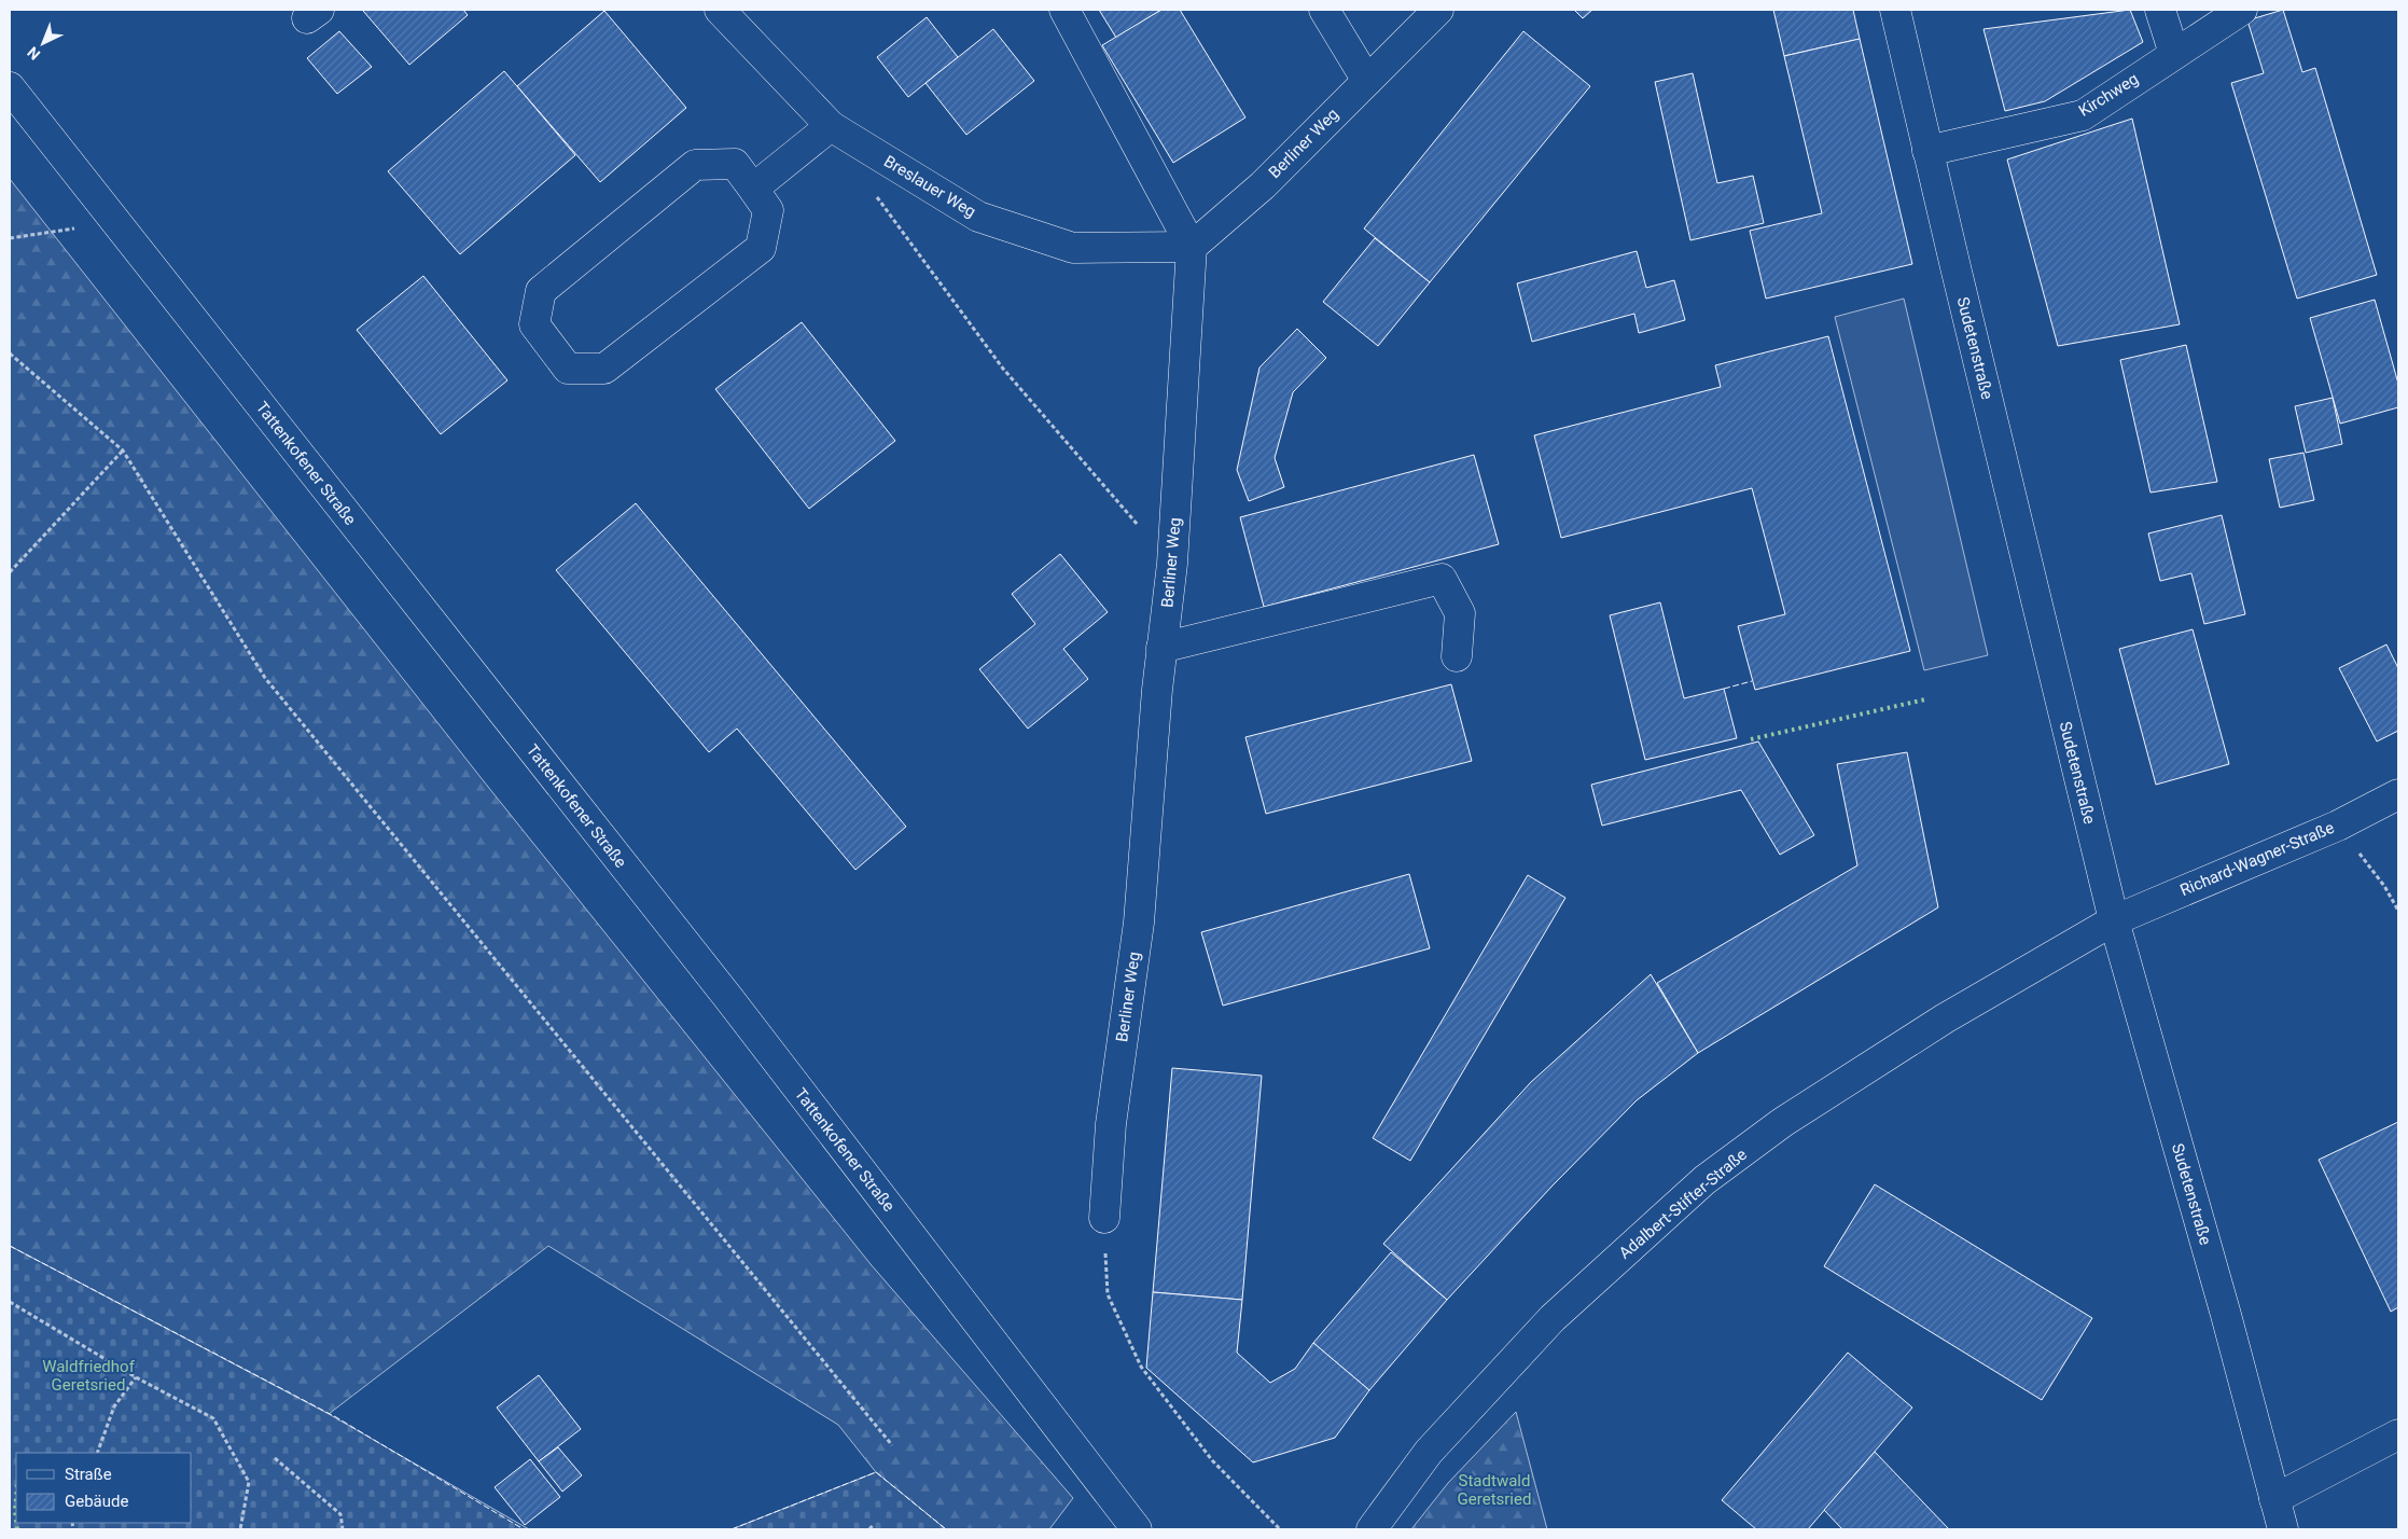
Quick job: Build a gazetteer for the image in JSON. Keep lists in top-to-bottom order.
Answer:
{
  "streets": {
    "street": [
      "Kirchweg",
      "Berliner Weg",
      "Breslauer Weg",
      "Sudetenstraße",
      "Tattenkofener Straße",
      "Richard-Wagner-Straße",
      "Adalbert-Stifter-Straße"
    ]
  },
  "crossings": [
    ["Kirchweg", "Sudetenstraße"],
    ["Berliner Weg", "Breslauer Weg"],
    ["Sudetenstraße", "Richard-Wagner-Straße"],
    ["Sudetenstraße", "Adalbert-Stifter-Straße"],
    ["Richard-Wagner-Straße", "Adalbert-Stifter-Straße"]
  ],
  "parks": ["Waldfriedhof Geretsried", "Stadtwald Geretsried"],
  "legend": ["Straße", "Gebäude"],
  "north": "bottom left"
}
